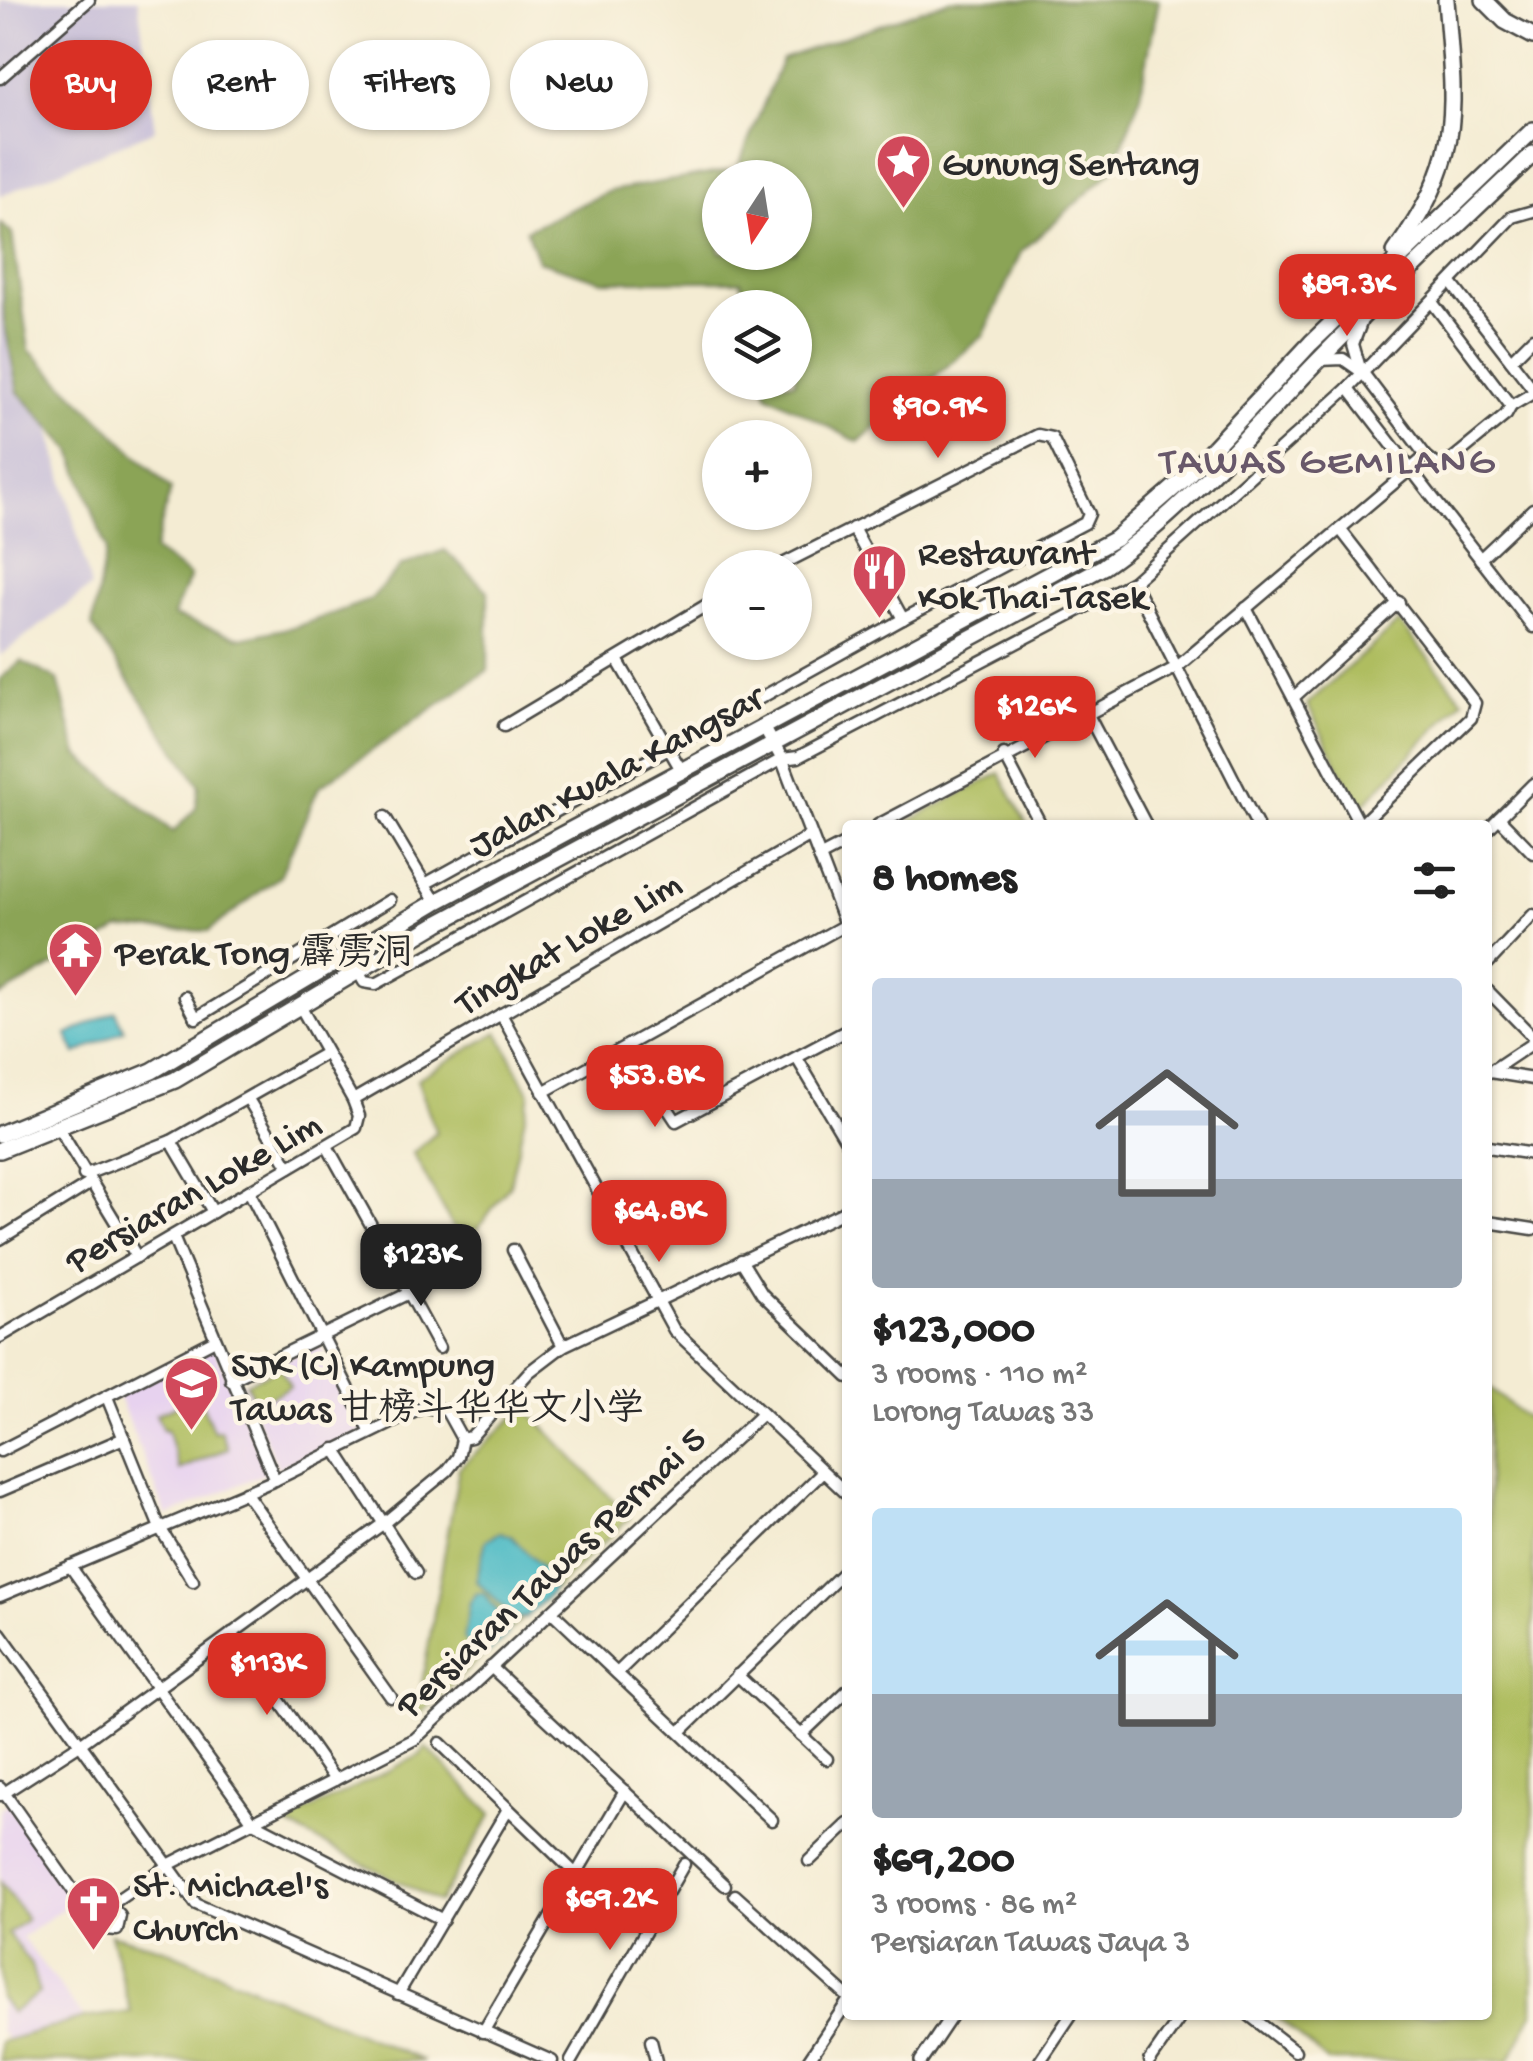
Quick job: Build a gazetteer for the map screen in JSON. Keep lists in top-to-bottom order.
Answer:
{
  "streets": {
    "highway": ["Jalan Kuala Kangsar"],
    "street": ["Tingkat Loke Lim", "Persiaran Loke Lim", "Persiaran Tawas Permai 5"]
  },
  "crossings": [
    ["Tingkat Loke Lim", "Persiaran Loke Lim"]
  ],
  "districts": ["TAWAS GEMILANG"],
  "places": {
    "place": ["Gunung Sentang"],
    "restaurant": ["Restaurant Kok Thai-Tasek"],
    "temple": ["Perak Tong 霹雳洞"],
    "school or university": ["SJK (C) Kampung Tawas 甘榜斗华华文小学"],
    "church": ["St. Michael's Church"]
  },
  "north": "bottom",
  "page": {
    "chip": [
      "Buy",
      "Rent",
      "Filters",
      "New"
    ],
    "map_buttons": ["+", "−"],
    "price": [
      "$89.3K",
      "$90.9K",
      "$126K",
      "$53.8K",
      "$64.8K",
      "$123K",
      "$113K",
      "$69.2K"
    ],
    "heading": "8 homes",
    "list": [
      {
        "name": "$123,000",
        "note": "3 rooms · 110 m² · Lorong Tawas 33"
      },
      {
        "name": "$69,200",
        "note": "3 rooms · 86 m² · Persiaran Tawas Jaya 3"
      }
    ]
  }
}
